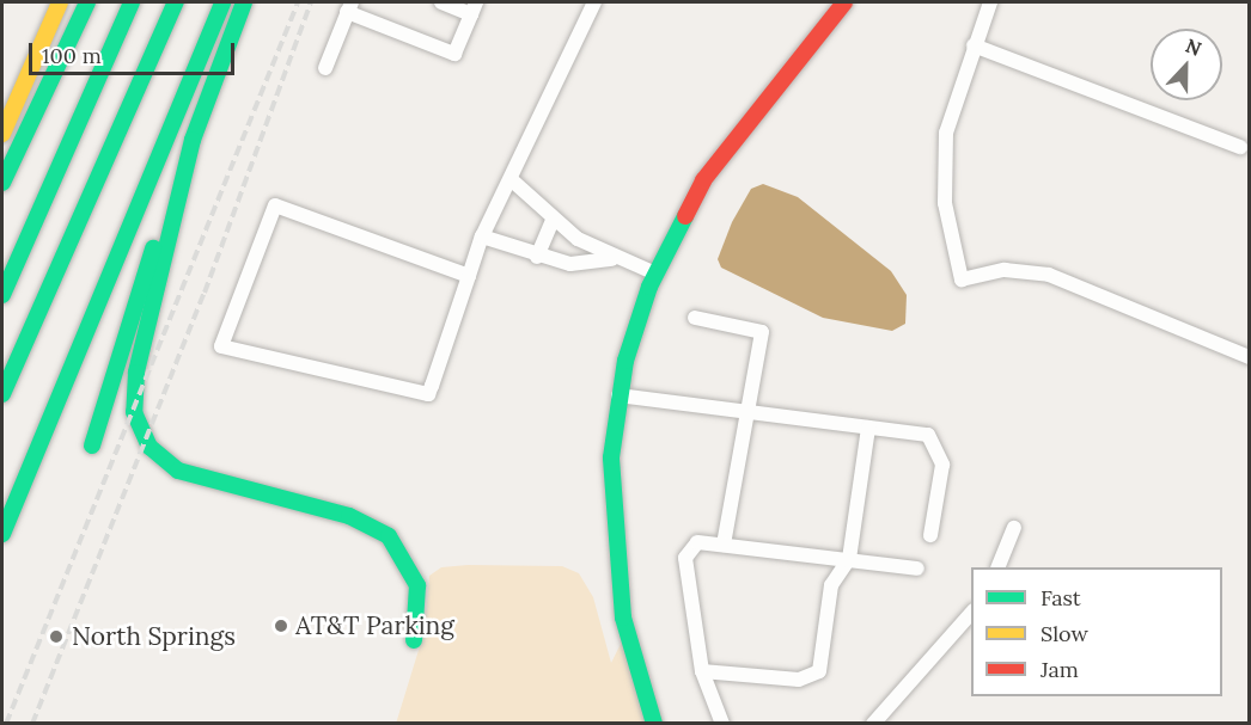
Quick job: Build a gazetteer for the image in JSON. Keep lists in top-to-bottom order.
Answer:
{
  "places": ["AT&T Parking", "North Springs"],
  "legend": ["Fast", "Slow", "Jam"],
  "scale_bar": "100 m",
  "north": "top"
}
